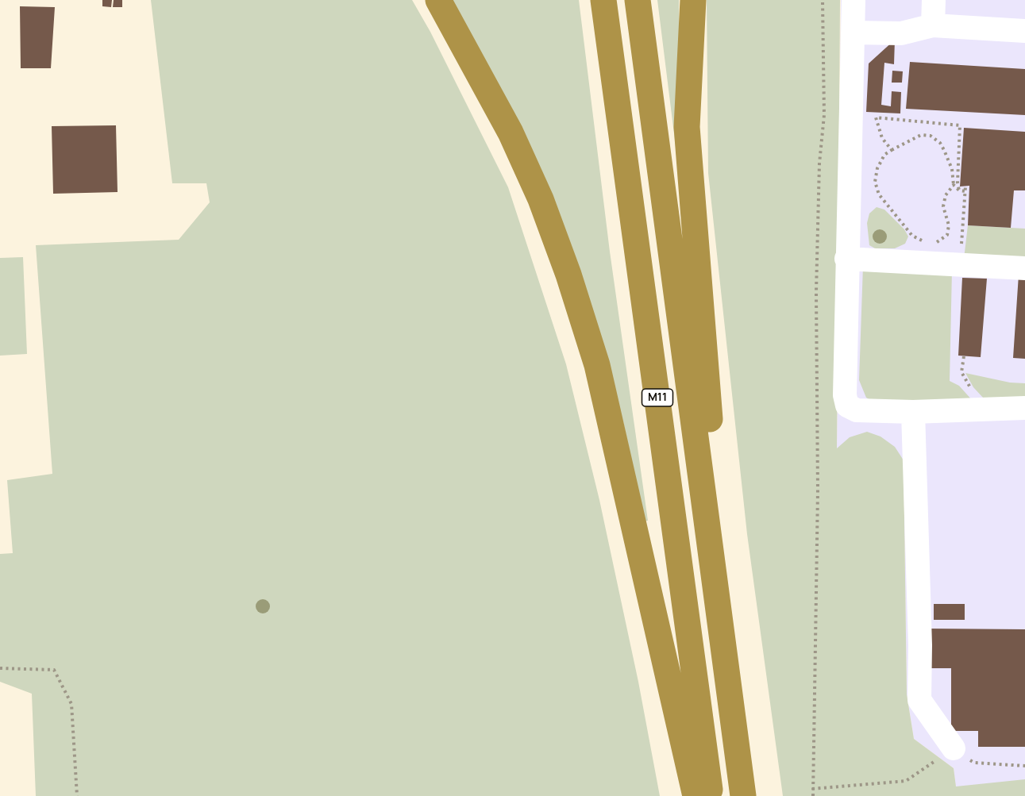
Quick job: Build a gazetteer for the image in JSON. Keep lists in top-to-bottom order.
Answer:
{
  "streets": {
    "highway": ["M11"]
  }
}
